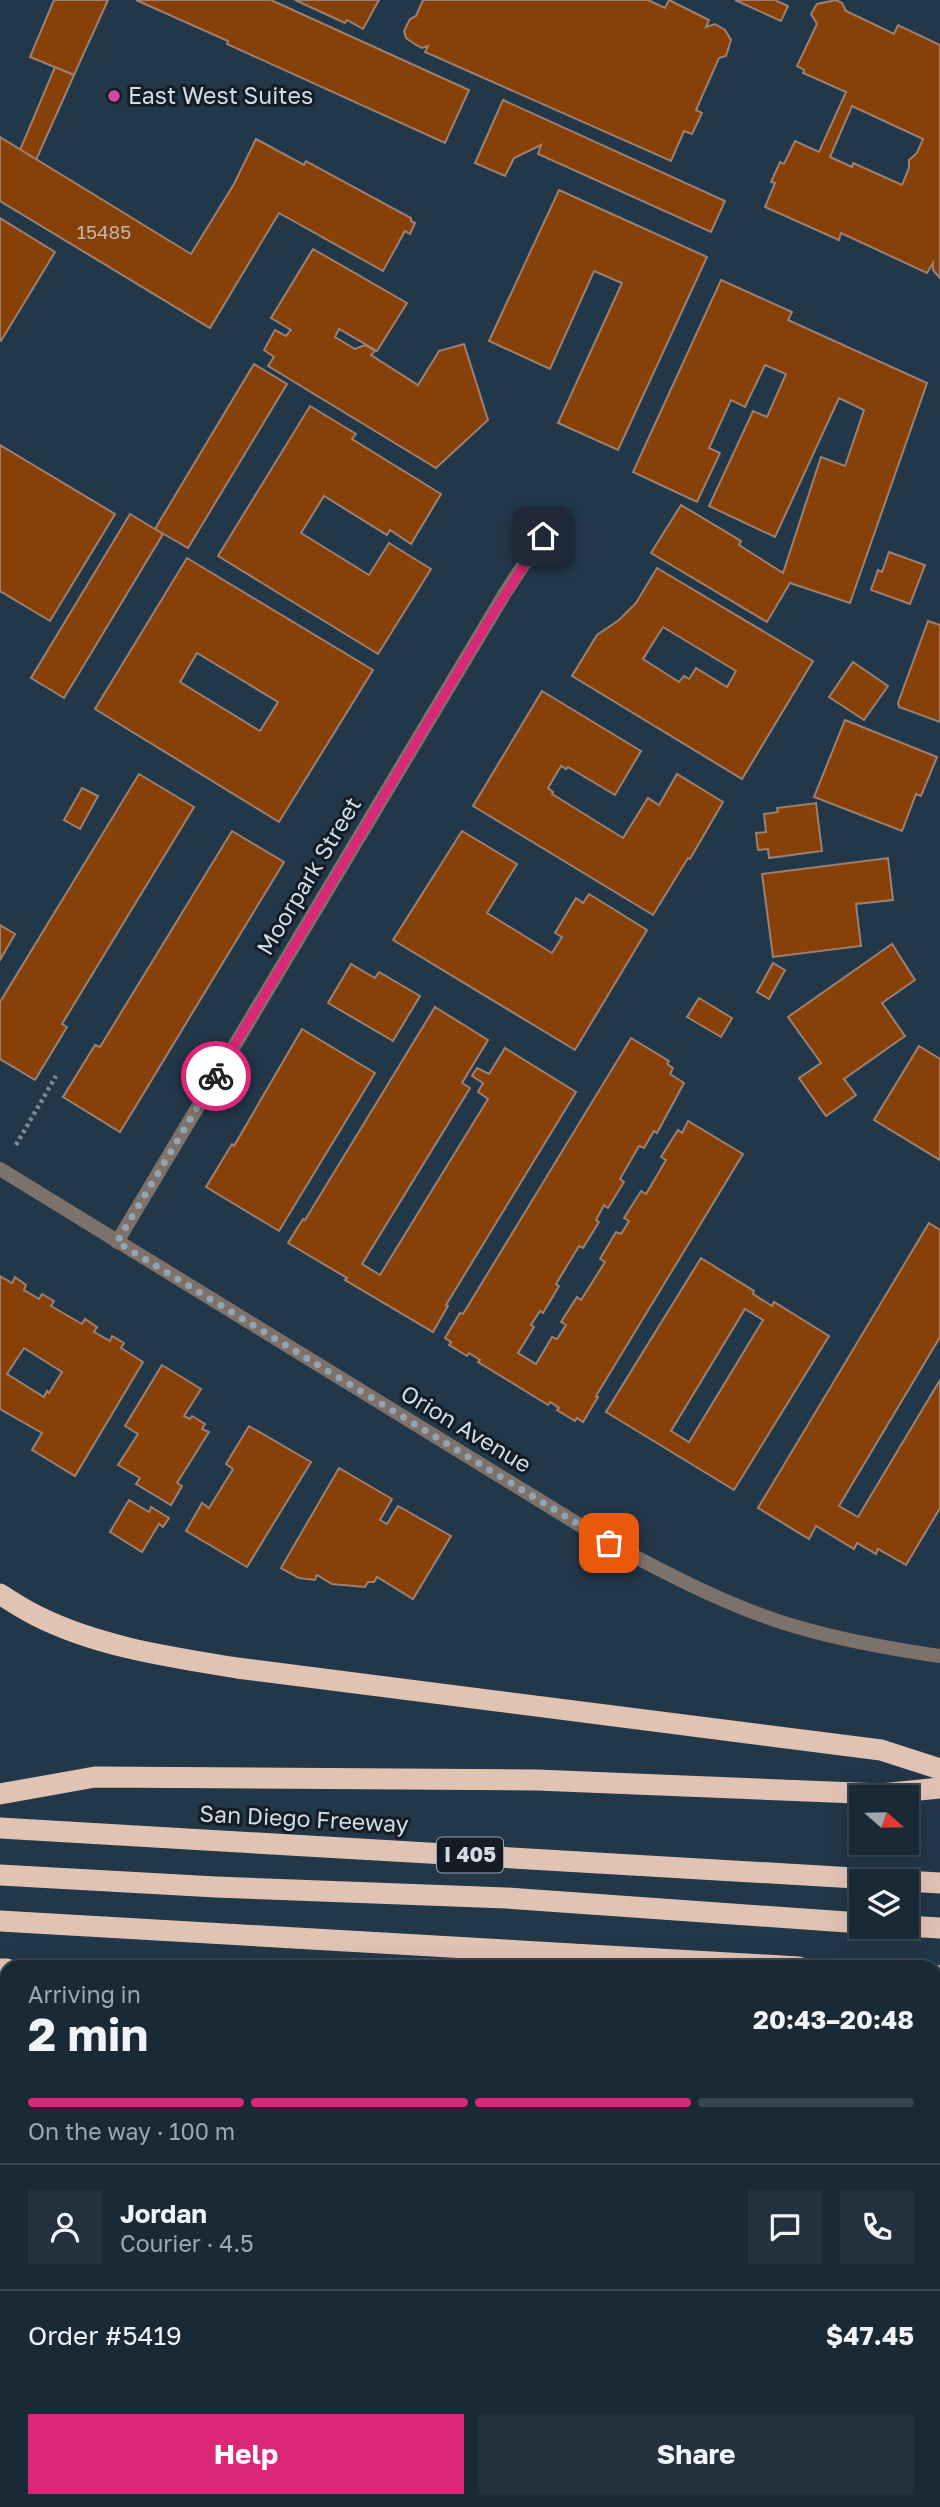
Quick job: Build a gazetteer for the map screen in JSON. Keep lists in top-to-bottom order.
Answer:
{
  "streets": {
    "highway": ["San Diego Freeway", "I 405"],
    "street": ["Moorpark Street", "Orion Avenue"]
  },
  "crossings": [
    ["Moorpark Street", "Orion Avenue"]
  ],
  "places": ["East West Suites"],
  "house_numbers": ["15485"],
  "north": "right",
  "page": {
    "heading": ["2 min", "Arriving in", "20:43–20:48"],
    "panel": [
      "Jordan",
      "Courier · 4.5",
      "Order #5419",
      "$47.45"
    ],
    "bar": "On the way · 100 m",
    "buttons": ["Help", "Share"]
  }
}
